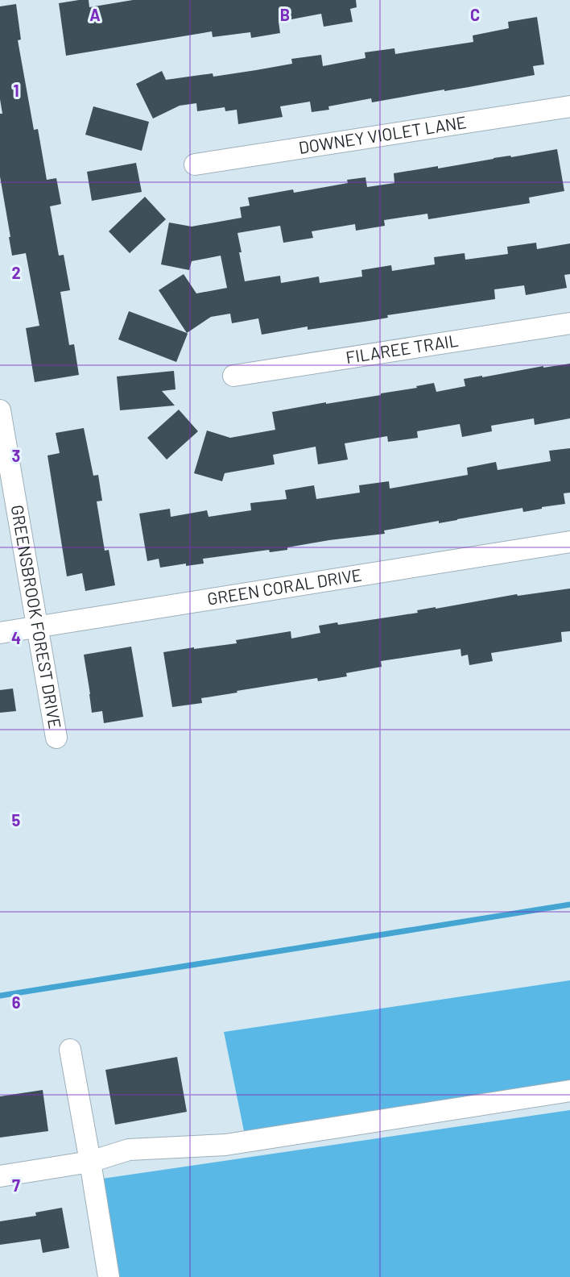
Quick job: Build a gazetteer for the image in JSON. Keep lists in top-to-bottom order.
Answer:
{
  "streets": {
    "street": [
      "DOWNEY VIOLET LANE",
      "FILAREE TRAIL",
      "GREEN CORAL DRIVE",
      "GREENSBROOK FOREST DRIVE"
    ]
  },
  "crossings": [
    ["GREEN CORAL DRIVE", "GREENSBROOK FOREST DRIVE"]
  ],
  "grid": {
    "columns": ["A", "B", "C"],
    "rows": [
      "1",
      "2",
      "3",
      "4",
      "5",
      "6",
      "7"
    ]
  }
}
